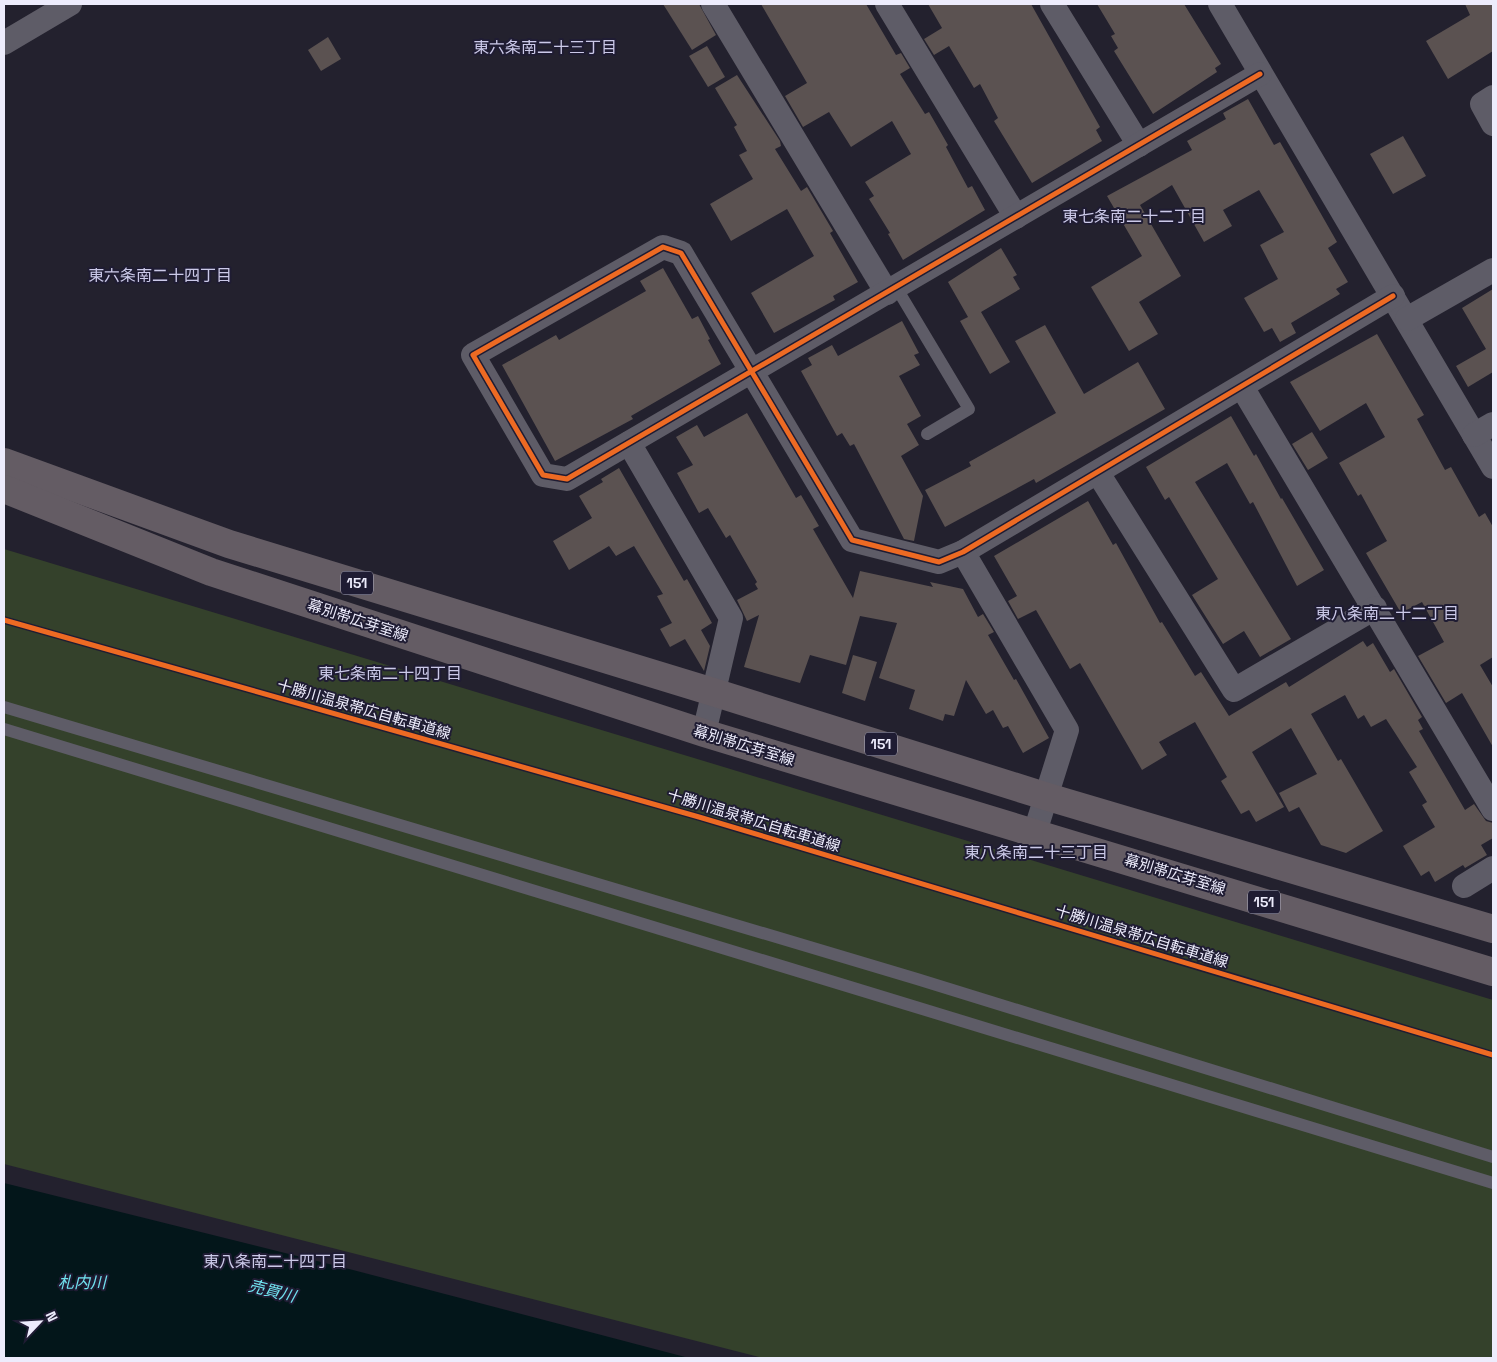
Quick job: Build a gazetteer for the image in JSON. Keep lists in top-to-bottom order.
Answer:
{
  "streets": {
    "main road": ["151", "幕別帯広芽室線"],
    "cycle path": ["十勝川温泉帯広自転車道線"]
  },
  "districts": [
    "東六条南二十三丁目",
    "東七条南二十二丁目",
    "東六条南二十四丁目",
    "東八条南二十二丁目",
    "東七条南二十四丁目",
    "東八条南二十三丁目",
    "東八条南二十四丁目"
  ],
  "water": ["札内川", "売買川"],
  "north": "top right"
}
